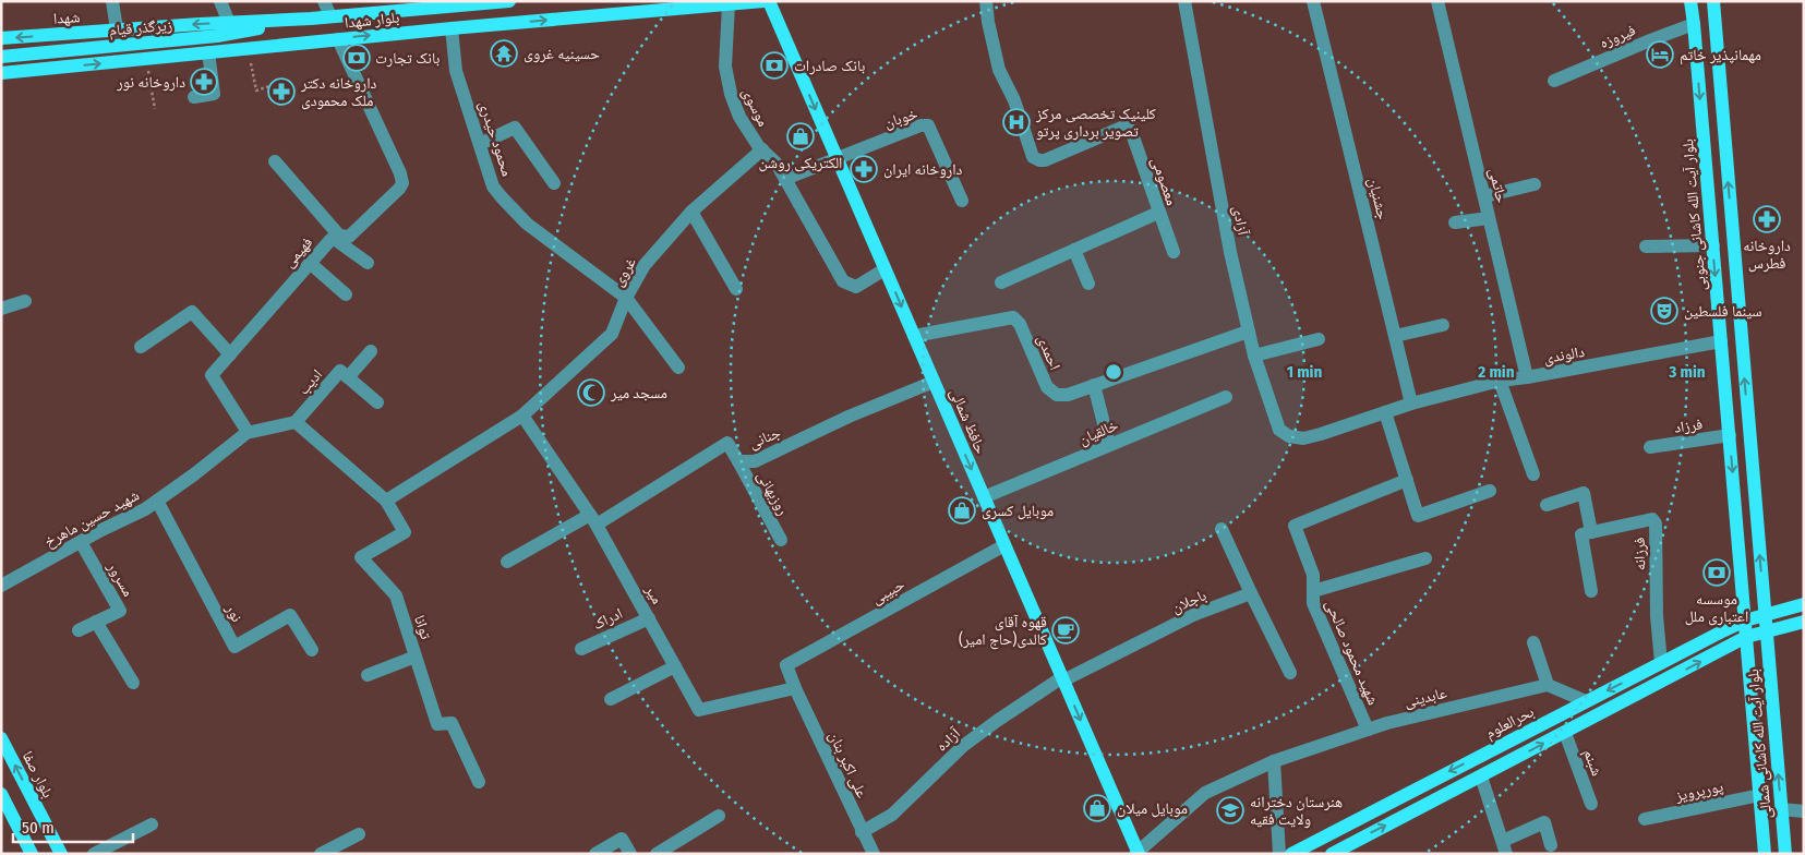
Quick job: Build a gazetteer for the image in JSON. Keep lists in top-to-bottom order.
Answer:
{
  "streets": {
    "main road": [
      "شهدا",
      "بلوار شهدا",
      "زیرگذر قیام",
      "بلوار آیت الله کاشانی جنوبی",
      "حافظ شمالی",
      "بحرالعلوم",
      "بلوار آیت الله کاشانی شمالی",
      "بلوار صفا"
    ],
    "street": [
      "فیروزه",
      "موسوی",
      "خوبان",
      "محمود حیدری",
      "معصومی",
      "حاتمی",
      "جشنیان",
      "آزادی",
      "فهیمی",
      "غروی",
      "احمدی",
      "دالوندی",
      "ادیب",
      "فرزاد",
      "خالقیان",
      "جنانی",
      "روزبهانی",
      "شهید حسین ماهرخ",
      "فرزانه",
      "مسرور",
      "حبیبی",
      "میر",
      "باجلان",
      "نور",
      "ادراک",
      "توانا",
      "شهید محمود صالحی",
      "عابدینی",
      "آزاده",
      "شبنم",
      "علی اکبر بنان",
      "پورپرویز"
    ]
  },
  "crossings": [
    ["شهدا", "بلوار شهدا"],
    ["بلوار شهدا", "موسوی"],
    ["بلوار شهدا", "محمود حیدری"],
    ["بلوار شهدا", "فهیمی"],
    ["فیروزه", "بلوار آیت الله کاشانی جنوبی"],
    ["موسوی", "غروی"],
    ["موسوی", "حافظ شمالی"],
    ["خوبان", "حافظ شمالی"],
    ["محمود حیدری", "غروی"],
    ["حاتمی", "دالوندی"],
    ["جشنیان", "دالوندی"],
    ["بلوار آیت الله کاشانی جنوبی", "دالوندی"],
    ["بلوار آیت الله کاشانی جنوبی", "فرزاد"],
    ["بلوار آیت الله کاشانی جنوبی", "بحرالعلوم"],
    ["بلوار آیت الله کاشانی جنوبی", "بلوار آیت الله کاشانی شمالی"],
    ["آزادی", "احمدی"],
    ["آزادی", "دالوندی"],
    ["فهیمی", "شهید حسین ماهرخ"],
    ["غروی", "میر"],
    ["احمدی", "حافظ شمالی"],
    ["حافظ شمالی", "خالقیان"],
    ["حافظ شمالی", "جنانی"],
    ["حافظ شمالی", "حبیبی"],
    ["حافظ شمالی", "باجلان"],
    ["حافظ شمالی", "عابدینی"],
    ["حافظ شمالی", "آزاده"],
    ["جنانی", "روزبهانی"],
    ["جنانی", "میر"],
    ["شهید حسین ماهرخ", "مسرور"],
    ["شهید حسین ماهرخ", "نور"],
    ["فرزانه", "بحرالعلوم"],
    ["حبیبی", "علی اکبر بنان"],
    ["میر", "ادراک"],
    ["میر", "علی اکبر بنان"],
    ["باجلان", "آزاده"],
    ["شهید محمود صالحی", "عابدینی"],
    ["بحرالعلوم", "بلوار آیت الله کاشانی شمالی"],
    ["آزاده", "علی اکبر بنان"],
    ["بلوار آیت الله کاشانی شمالی", "پورپرویز"]
  ],
  "one_way": ["حافظ شمالی", "بلوار صفا"],
  "places": {
    "temple": ["حسینیه غروی"],
    "hotel": ["مهمانپذیر خاتم"],
    "bank": ["بانک تجارت", "بانک صادرات", "موسسه اعتباری ملل"],
    "pharmacy": [
      "داروخانه نور",
      "داروخانه دکتر ملک محمودی",
      "داروخانه ایران",
      "داروخانه فطرس"
    ],
    "hospital": ["کلینیک تخصصی مرکز تصویر برداری پرتو"],
    "shop": ["الکتریکی روشن", "موبایل کسری", "موبایل میلان"],
    "theatre": ["سینما فلسطین"],
    "mosque": ["مسجد میر"],
    "cafe": ["قهوه آقای کالدی(حاج امیر)"],
    "school or university": ["هنرستان دخترانه ولایت فقیه"]
  },
  "scale_bar": "50 m",
  "rings": ["1 min", "2 min", "3 min"]
}
